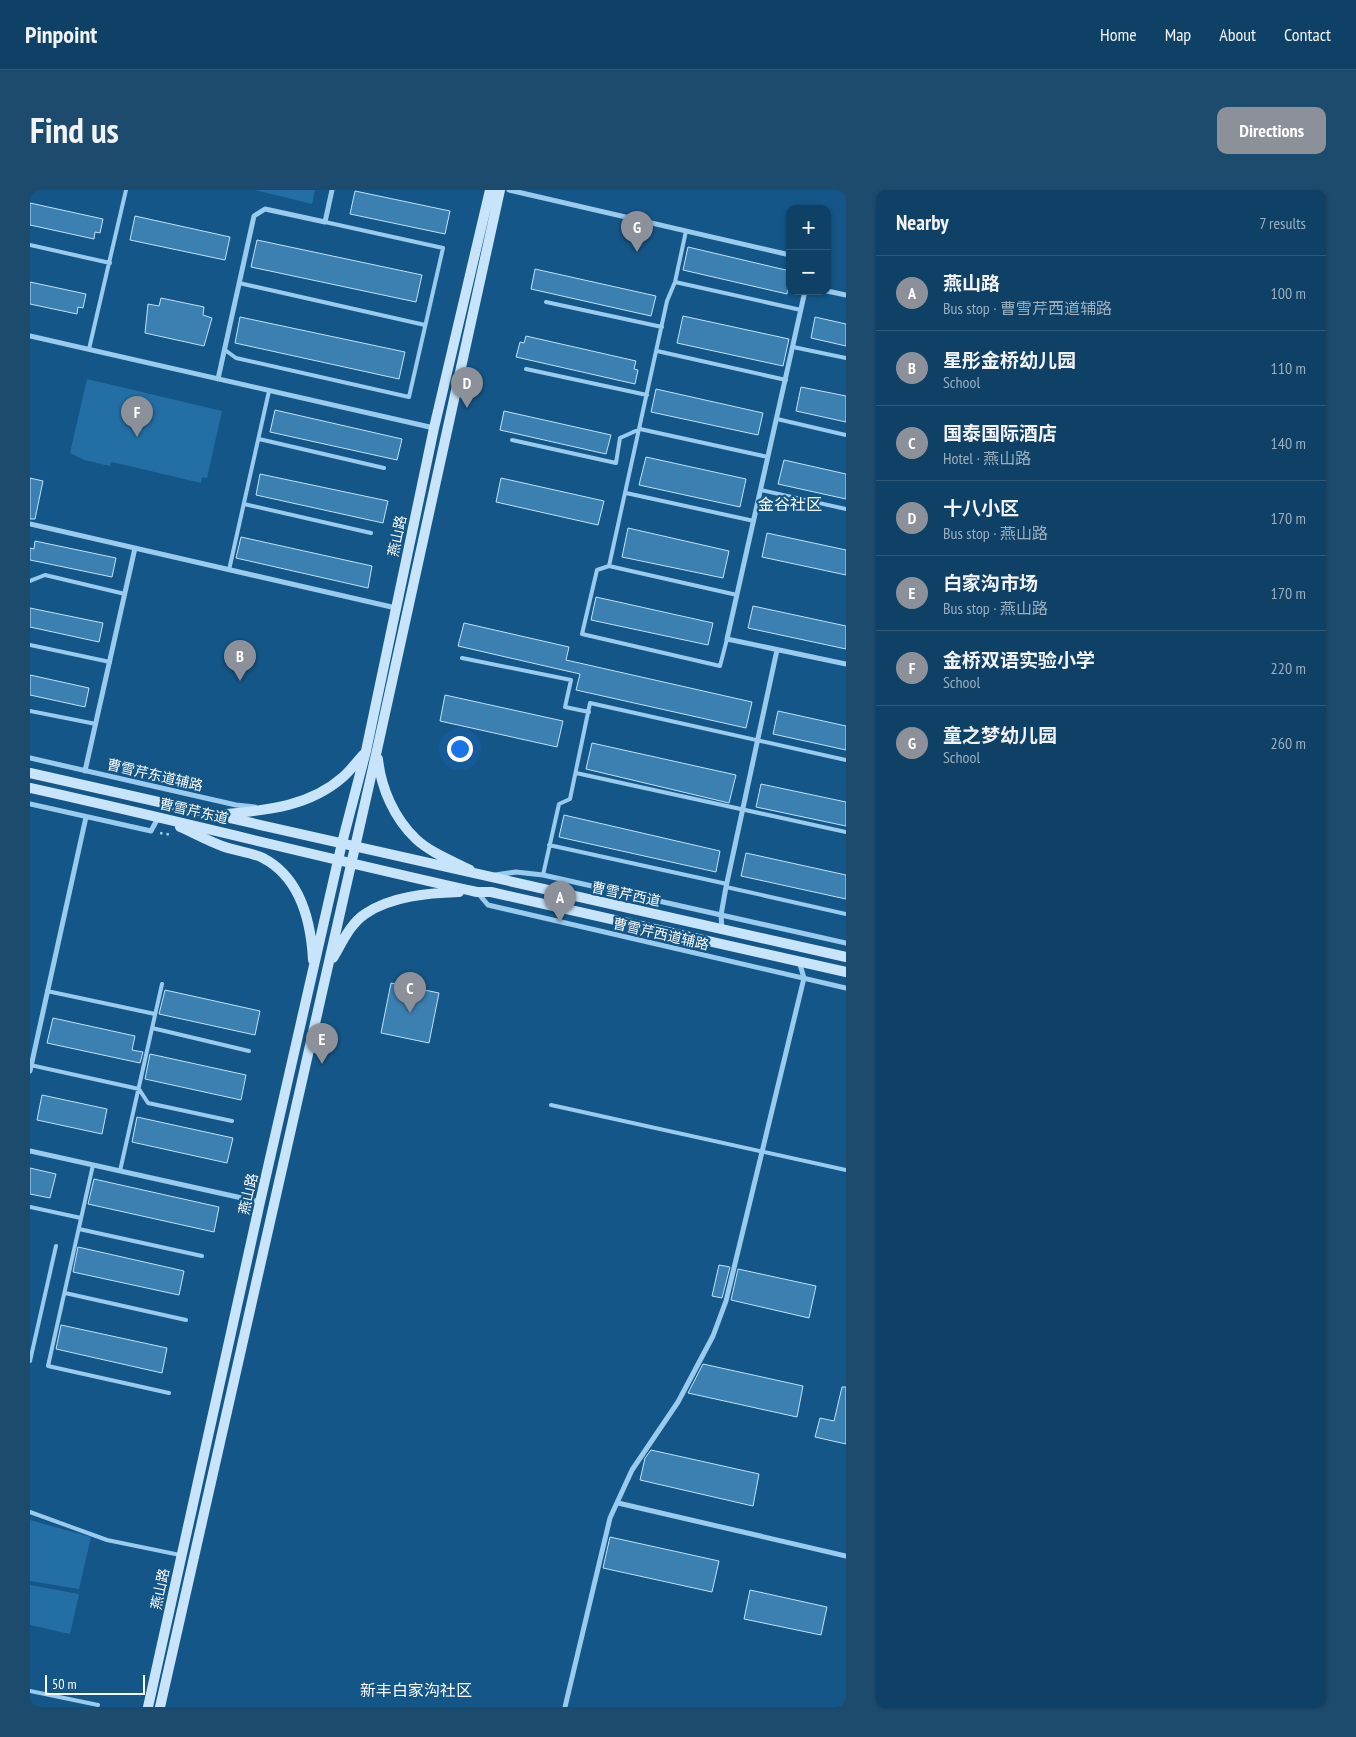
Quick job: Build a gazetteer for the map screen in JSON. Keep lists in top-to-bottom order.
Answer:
{
  "streets": {
    "main road": ["燕山路", "曹雪芹东道", "曹雪芹西道"],
    "street": ["曹雪芹东道辅路", "曹雪芹西道辅路"]
  },
  "crossings": [
    ["燕山路", "曹雪芹东道"],
    ["燕山路", "曹雪芹西道"],
    ["曹雪芹东道", "曹雪芹西道"],
    ["曹雪芹西道", "曹雪芹西道辅路"]
  ],
  "districts": ["金谷社区", "新丰白家沟社区"],
  "scale_bar": "50 m",
  "page": {
    "header": "Pinpoint",
    "nav": [
      "Home",
      "Map",
      "About",
      "Contact"
    ],
    "title": "Find us",
    "buttons": "Directions",
    "heading": ["Nearby", "7 results"],
    "map_buttons": ["+", "−"],
    "pins": [
      "G",
      "D",
      "F",
      "B",
      "A",
      "C",
      "E"
    ],
    "list": [
      {
        "mark": "A",
        "name": "燕山路",
        "note": "Bus stop · 曹雪芹西道辅路",
        "value": "100 m"
      },
      {
        "mark": "B",
        "name": "星彤金桥幼儿园",
        "note": "School",
        "value": "110 m"
      },
      {
        "mark": "C",
        "name": "国泰国际酒店",
        "note": "Hotel · 燕山路",
        "value": "140 m"
      },
      {
        "mark": "D",
        "name": "十八小区",
        "note": "Bus stop · 燕山路",
        "value": "170 m"
      },
      {
        "mark": "E",
        "name": "白家沟市场",
        "note": "Bus stop · 燕山路",
        "value": "170 m"
      },
      {
        "mark": "F",
        "name": "金桥双语实验小学",
        "note": "School",
        "value": "220 m"
      },
      {
        "mark": "G",
        "name": "童之梦幼儿园",
        "note": "School",
        "value": "260 m"
      }
    ],
    "scale": "50 m"
  }
}
